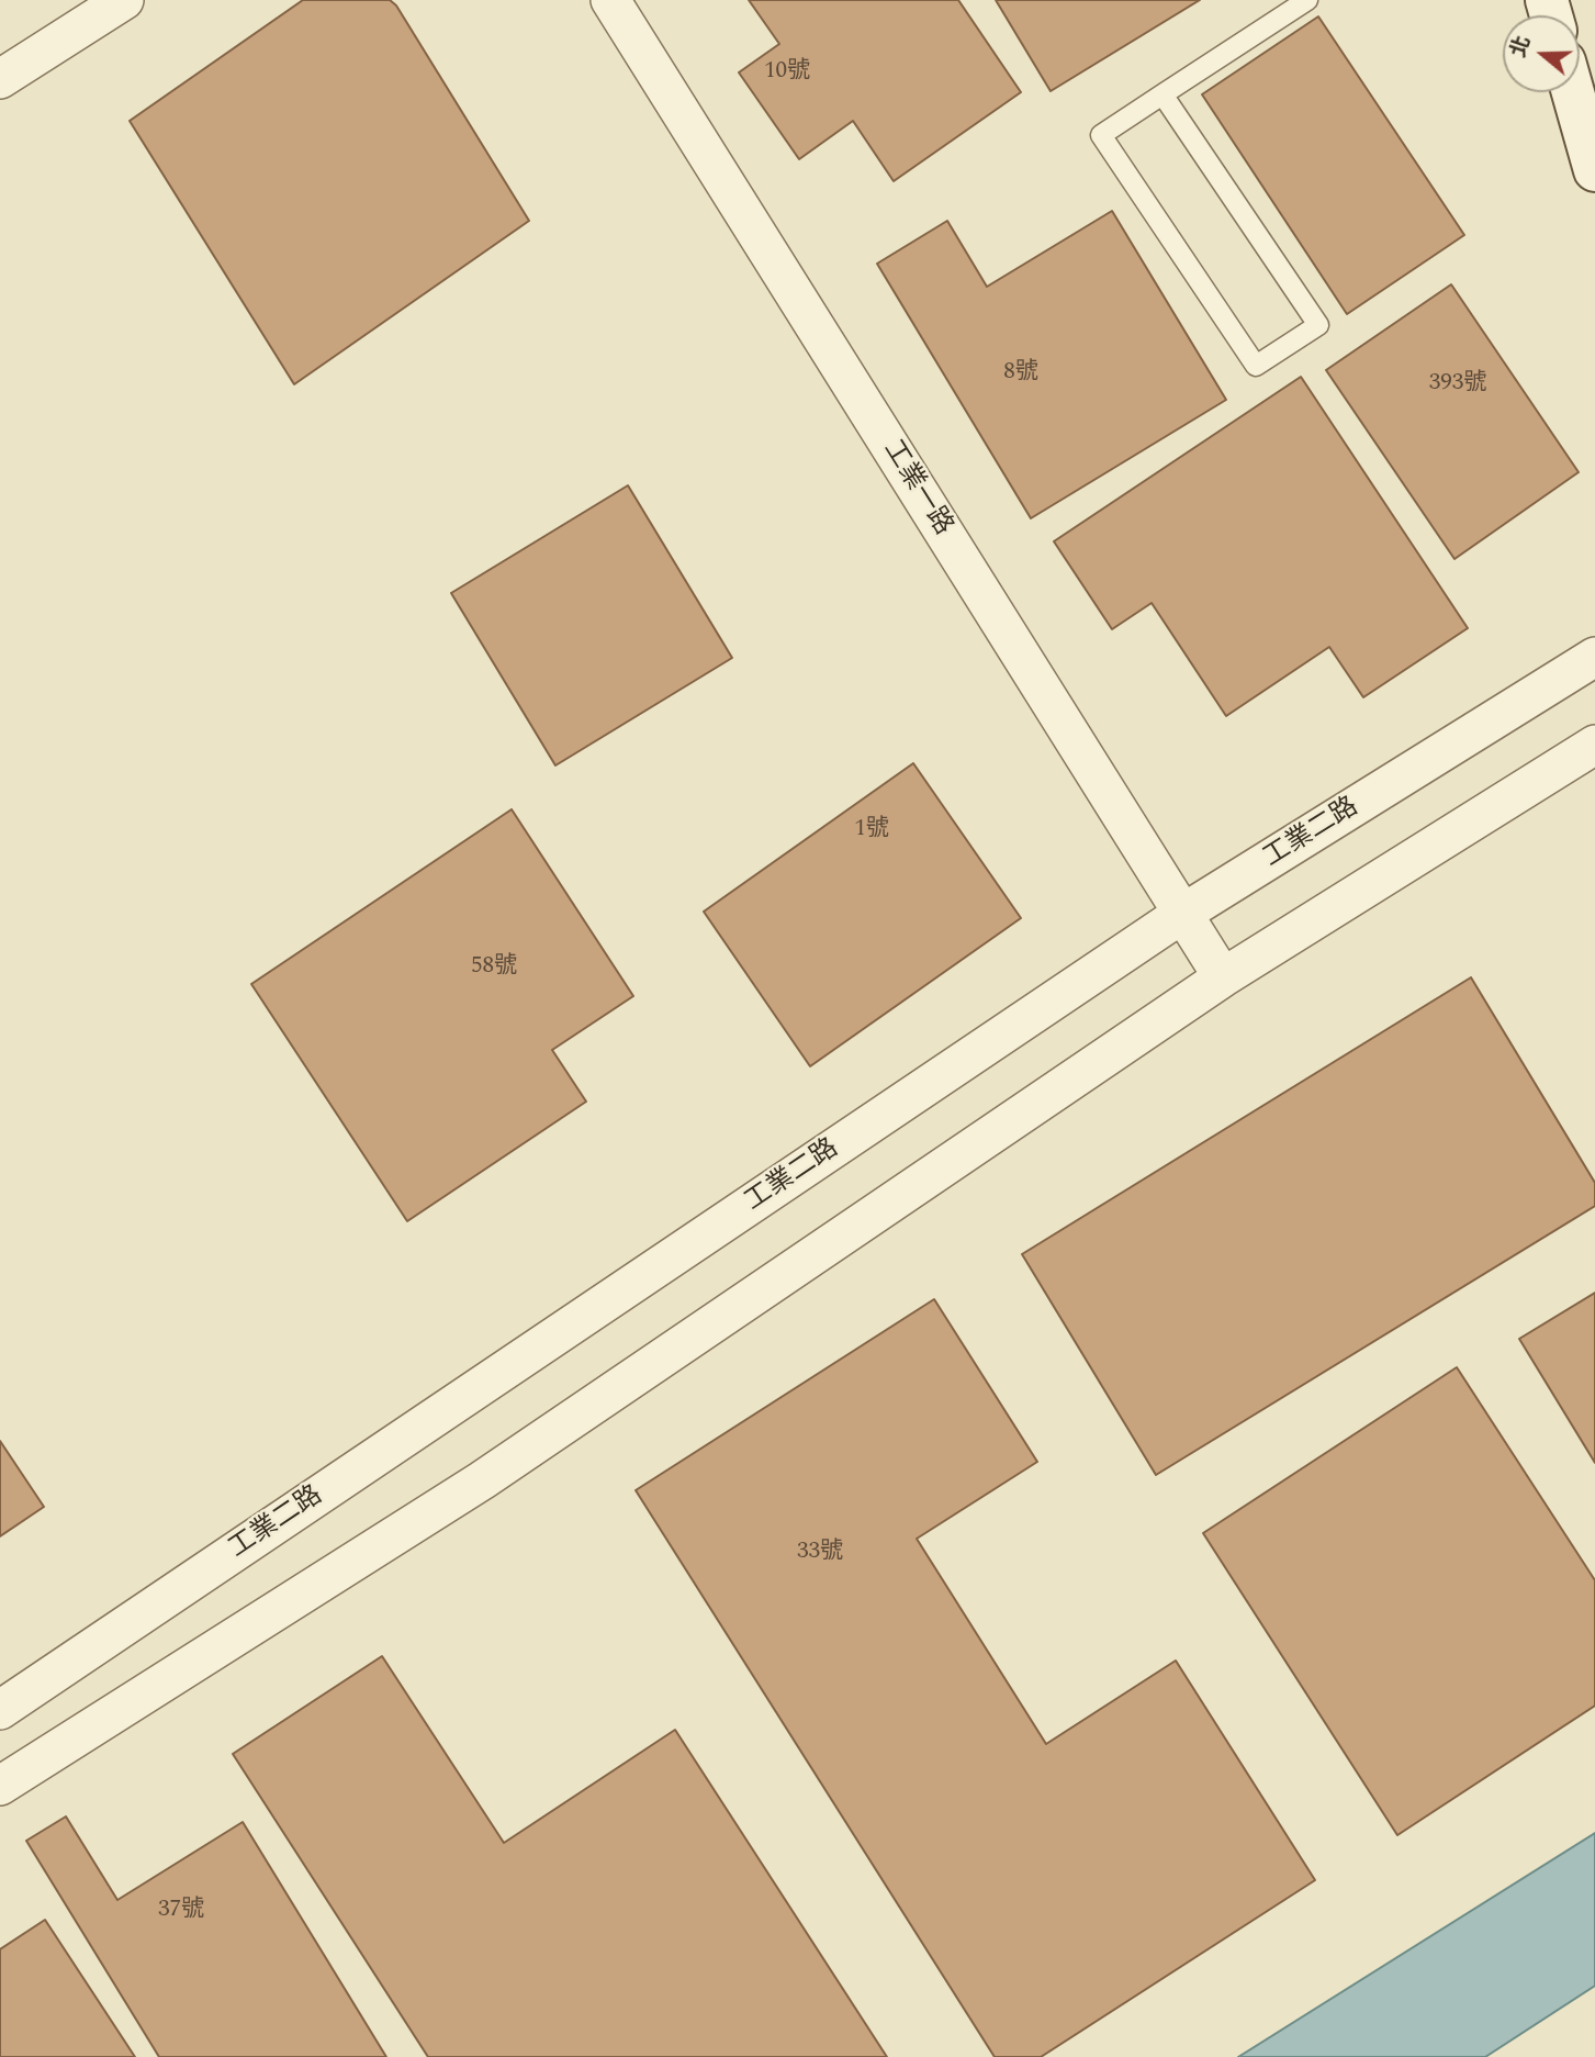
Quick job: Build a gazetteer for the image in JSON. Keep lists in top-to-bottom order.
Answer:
{
  "streets": {
    "street": ["工業一路", "工業二路"]
  },
  "crossings": [
    ["工業一路", "工業二路"]
  ],
  "house_numbers": [
    "10號",
    "8號",
    "393號",
    "1號",
    "58號",
    "33號",
    "37號"
  ],
  "north": "left"
}
